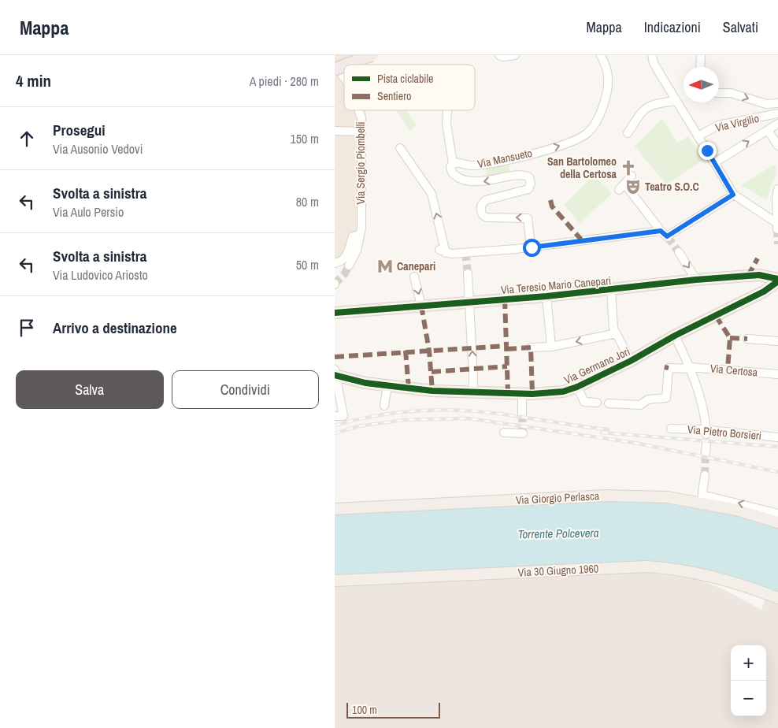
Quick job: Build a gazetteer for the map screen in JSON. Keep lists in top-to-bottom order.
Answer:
{
  "streets": {
    "main road": [
      "Via Teresio Mario Canepari",
      "Via Germano Jori",
      "Via Giorgio Perlasca",
      "Via 30 Giugno 1960"
    ],
    "street": [
      "Via Virgilio",
      "Via Mansueto",
      "Via Sergio Piombelli",
      "Via Certosa",
      "Via Pietro Borsieri"
    ]
  },
  "crossings": [
    ["Via Teresio Mario Canepari", "Via Germano Jori"]
  ],
  "water": ["Torrente Polcevera"],
  "places": {
    "church": ["San Bartolomeo della Certosa"],
    "theatre": ["Teatro S.O.C"],
    "metro station": ["Canepari"]
  },
  "legend": ["Pista ciclabile", "Sentiero"],
  "scale_bar": "100 m",
  "north": "left",
  "page": {
    "header": "Mappa",
    "nav": ["Mappa", "Indicazioni", "Salvati"],
    "heading": ["4 min", "A piedi · 280 m"],
    "list": [
      ["Prosegui", "Via Ausonio Vedovi", "150 m"],
      ["Svolta a sinistra", "Via Aulo Persio", "80 m"],
      ["Svolta a sinistra", "Via Ludovico Ariosto", "50 m"],
      "Arrivo a destinazione"
    ],
    "buttons": ["Salva", "Condividi"],
    "map_buttons": ["+", "−"],
    "scale": "100 m"
  }
}
